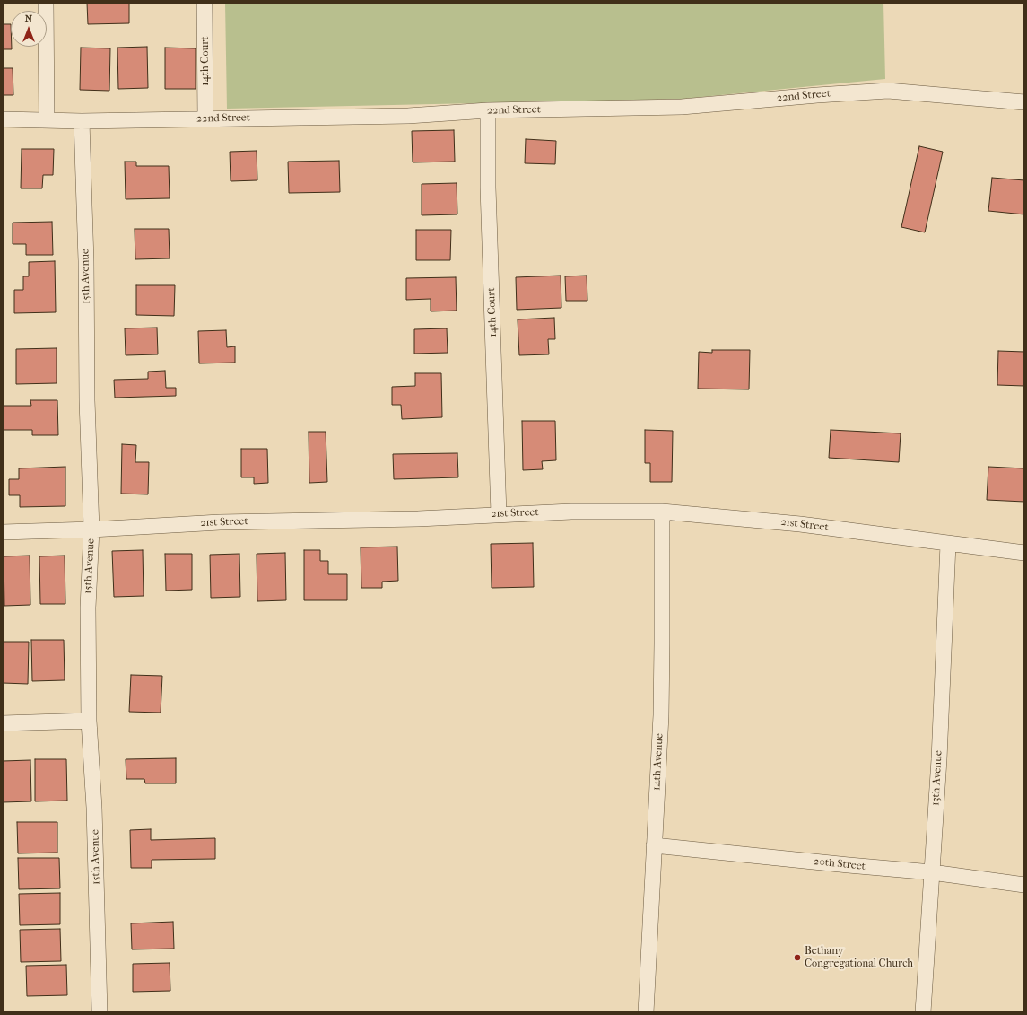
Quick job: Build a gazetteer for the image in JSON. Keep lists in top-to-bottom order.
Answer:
{
  "streets": {
    "street": [
      "14th Court",
      "22nd Street",
      "15th Avenue",
      "21st Street",
      "14th Avenue",
      "13th Avenue",
      "20th Street"
    ]
  },
  "crossings": [
    ["14th Court", "22nd Street"],
    ["14th Court", "21st Street"],
    ["22nd Street", "15th Avenue"],
    ["15th Avenue", "21st Street"],
    ["21st Street", "14th Avenue"],
    ["21st Street", "13th Avenue"],
    ["14th Avenue", "20th Street"],
    ["13th Avenue", "20th Street"]
  ],
  "places": ["Bethany Congregational Church"],
  "north": "top"
}
